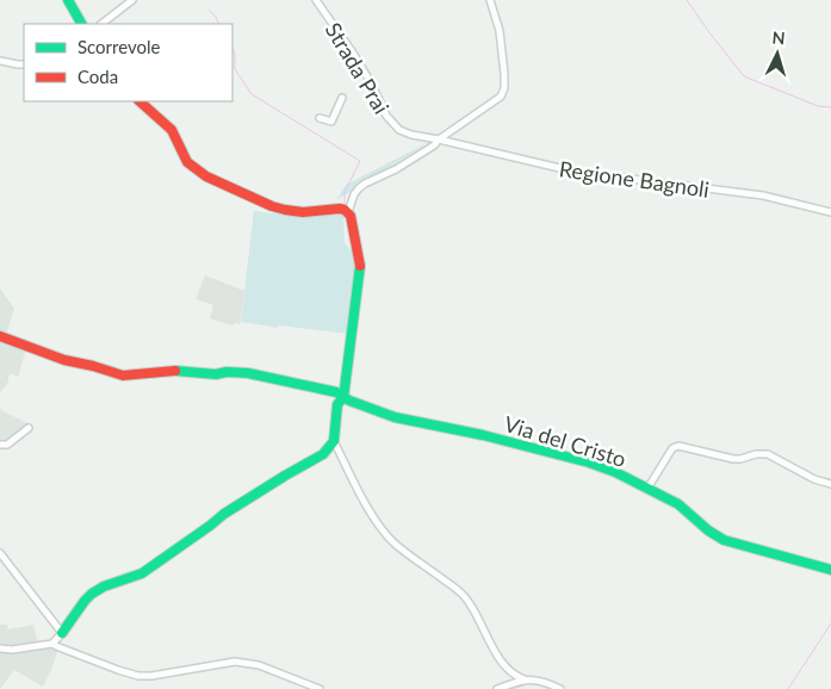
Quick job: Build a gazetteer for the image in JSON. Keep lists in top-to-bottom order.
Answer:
{
  "streets": {
    "street": ["Strada Prai", "Regione Bagnoli", "Via del Cristo"]
  },
  "crossings": [
    ["Strada Prai", "Regione Bagnoli"]
  ],
  "legend": ["Scorrevole", "Coda"],
  "north": "top"
}
